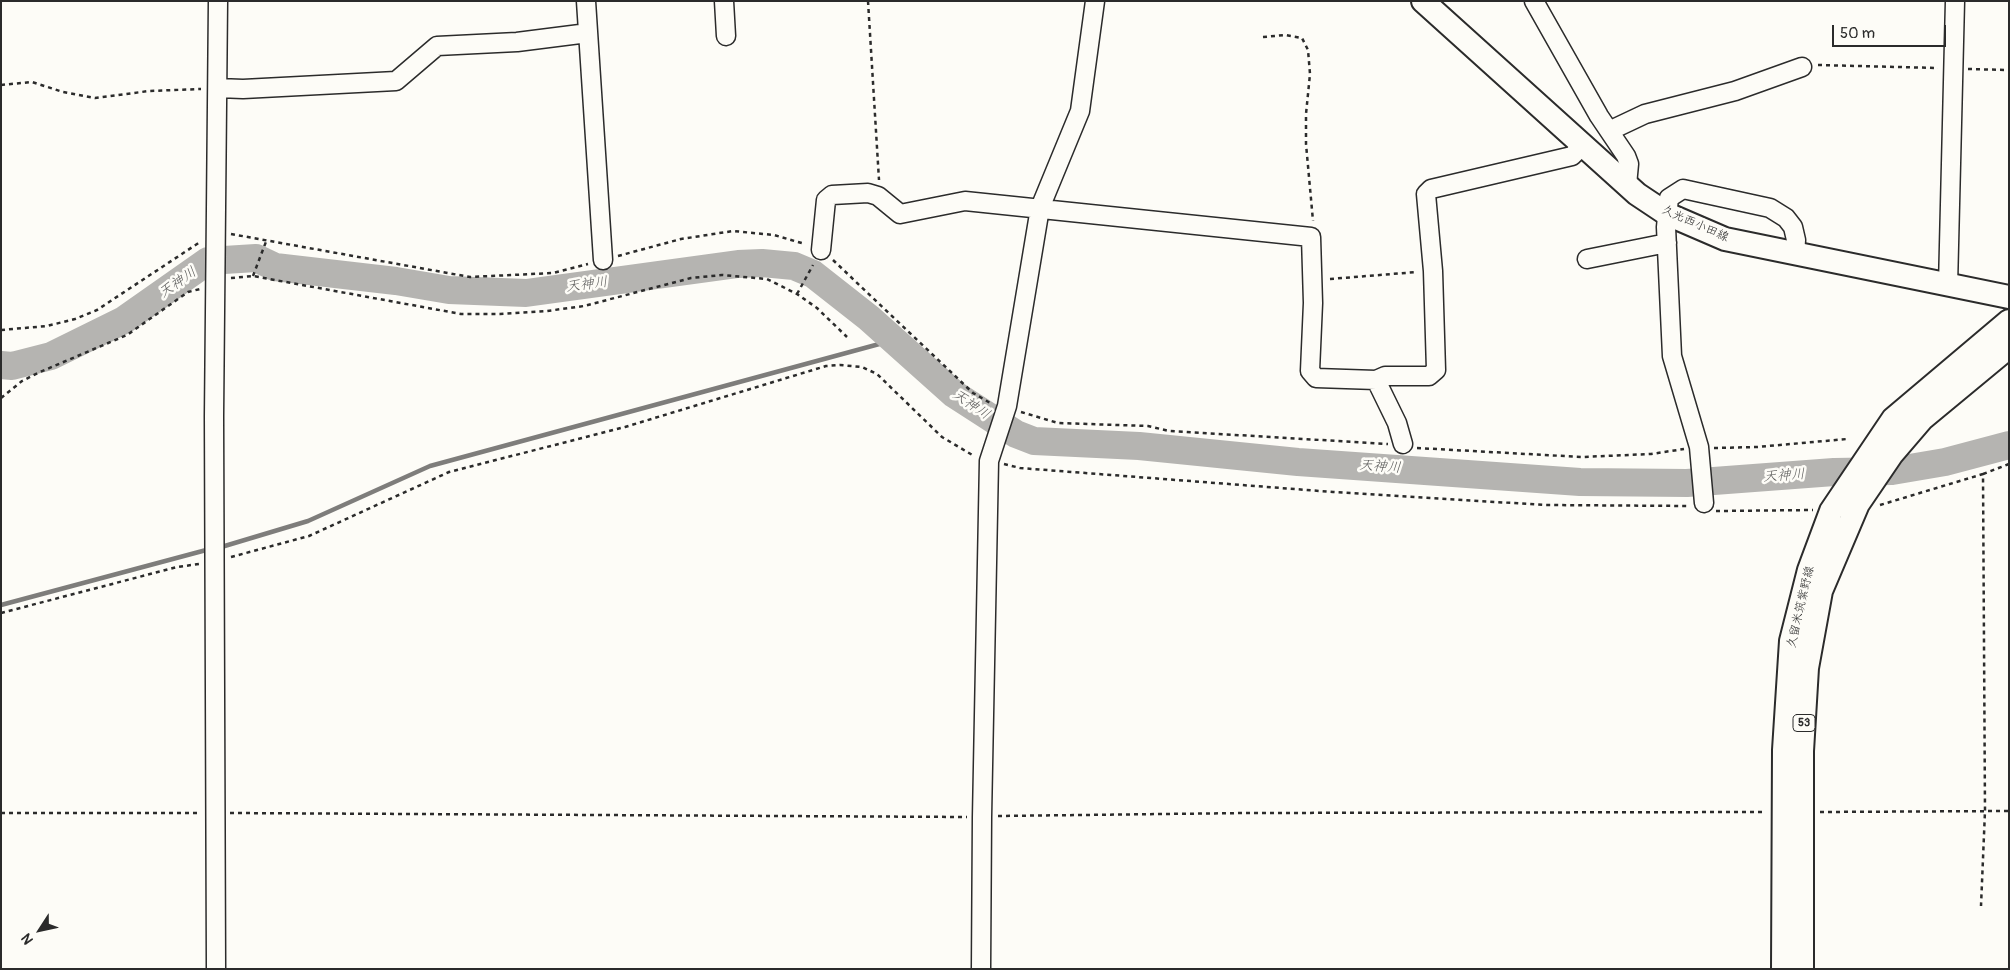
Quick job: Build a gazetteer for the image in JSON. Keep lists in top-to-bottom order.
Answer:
{
  "streets": {
    "main road": ["久光西小田線", "久留米筑紫野線", "53"]
  },
  "water": ["天神川"],
  "scale_bar": "50 m",
  "north": "bottom left"
}
